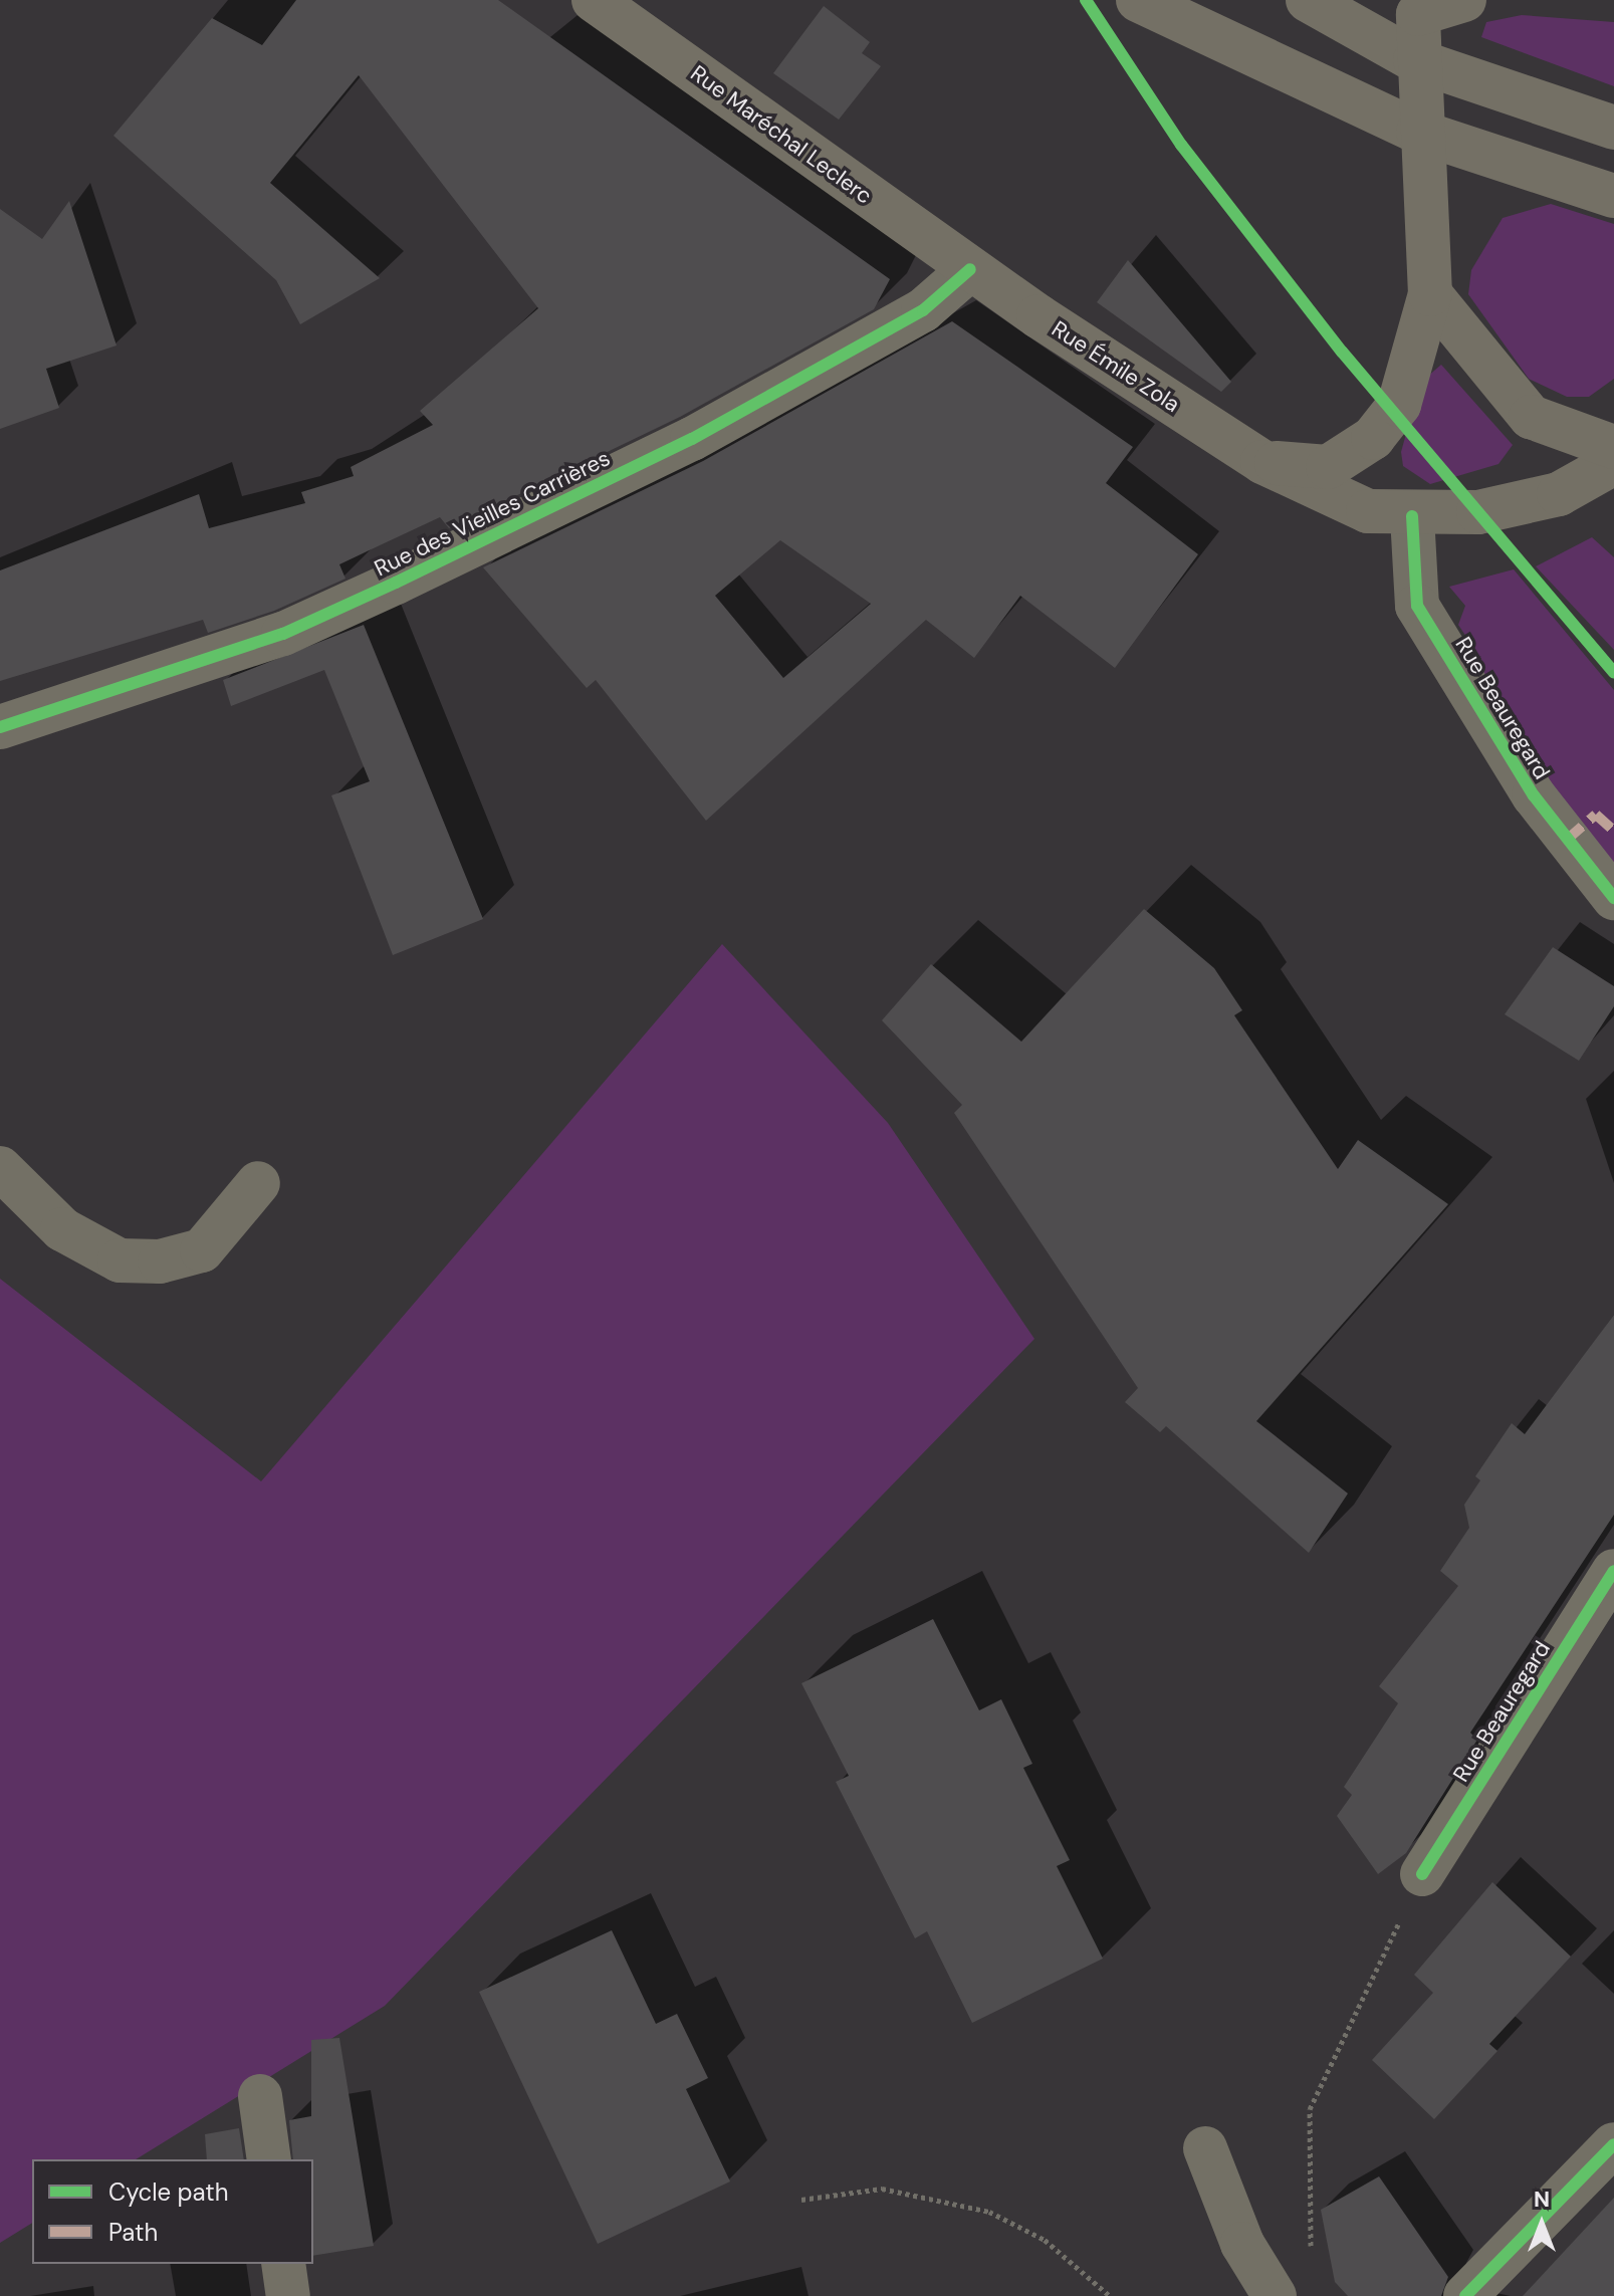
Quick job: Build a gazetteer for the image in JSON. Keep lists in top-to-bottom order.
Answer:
{
  "streets": {
    "main road": ["Rue Maréchal Leclerc", "Rue Émile Zola"],
    "street": ["Rue des Vieilles Carrières", "Rue Beauregard"]
  },
  "crossings": [
    ["Rue Maréchal Leclerc", "Rue Émile Zola"],
    ["Rue Maréchal Leclerc", "Rue des Vieilles Carrières"],
    ["Rue Émile Zola", "Rue des Vieilles Carrières"],
    ["Rue Émile Zola", "Rue Beauregard"]
  ],
  "legend": ["Cycle path", "Path"],
  "north": "top"
}
